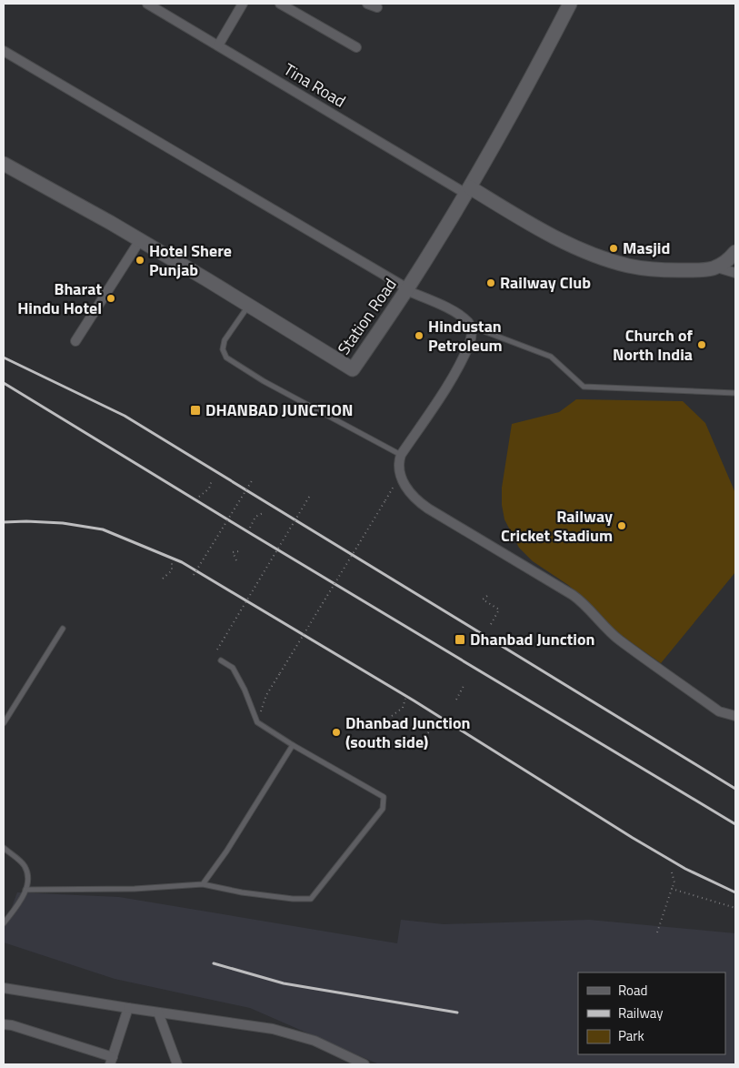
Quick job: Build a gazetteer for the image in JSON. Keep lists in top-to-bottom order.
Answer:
{
  "streets": {
    "street": ["Tina Road", "Station Road"]
  },
  "crossings": [
    ["Tina Road", "Station Road"]
  ],
  "places": {
    "other": [
      "Masjid",
      "Hotel Shere Punjab",
      "Railway Club",
      "Bharat Hindu Hotel",
      "Hindustan Petroleum",
      "Church of North India",
      "Railway Cricket Stadium",
      "Dhanbad Junction (south side)"
    ],
    "transit": ["DHANBAD JUNCTION", "Dhanbad Junction"]
  },
  "legend": ["Road", "Railway", "Park"]
}
